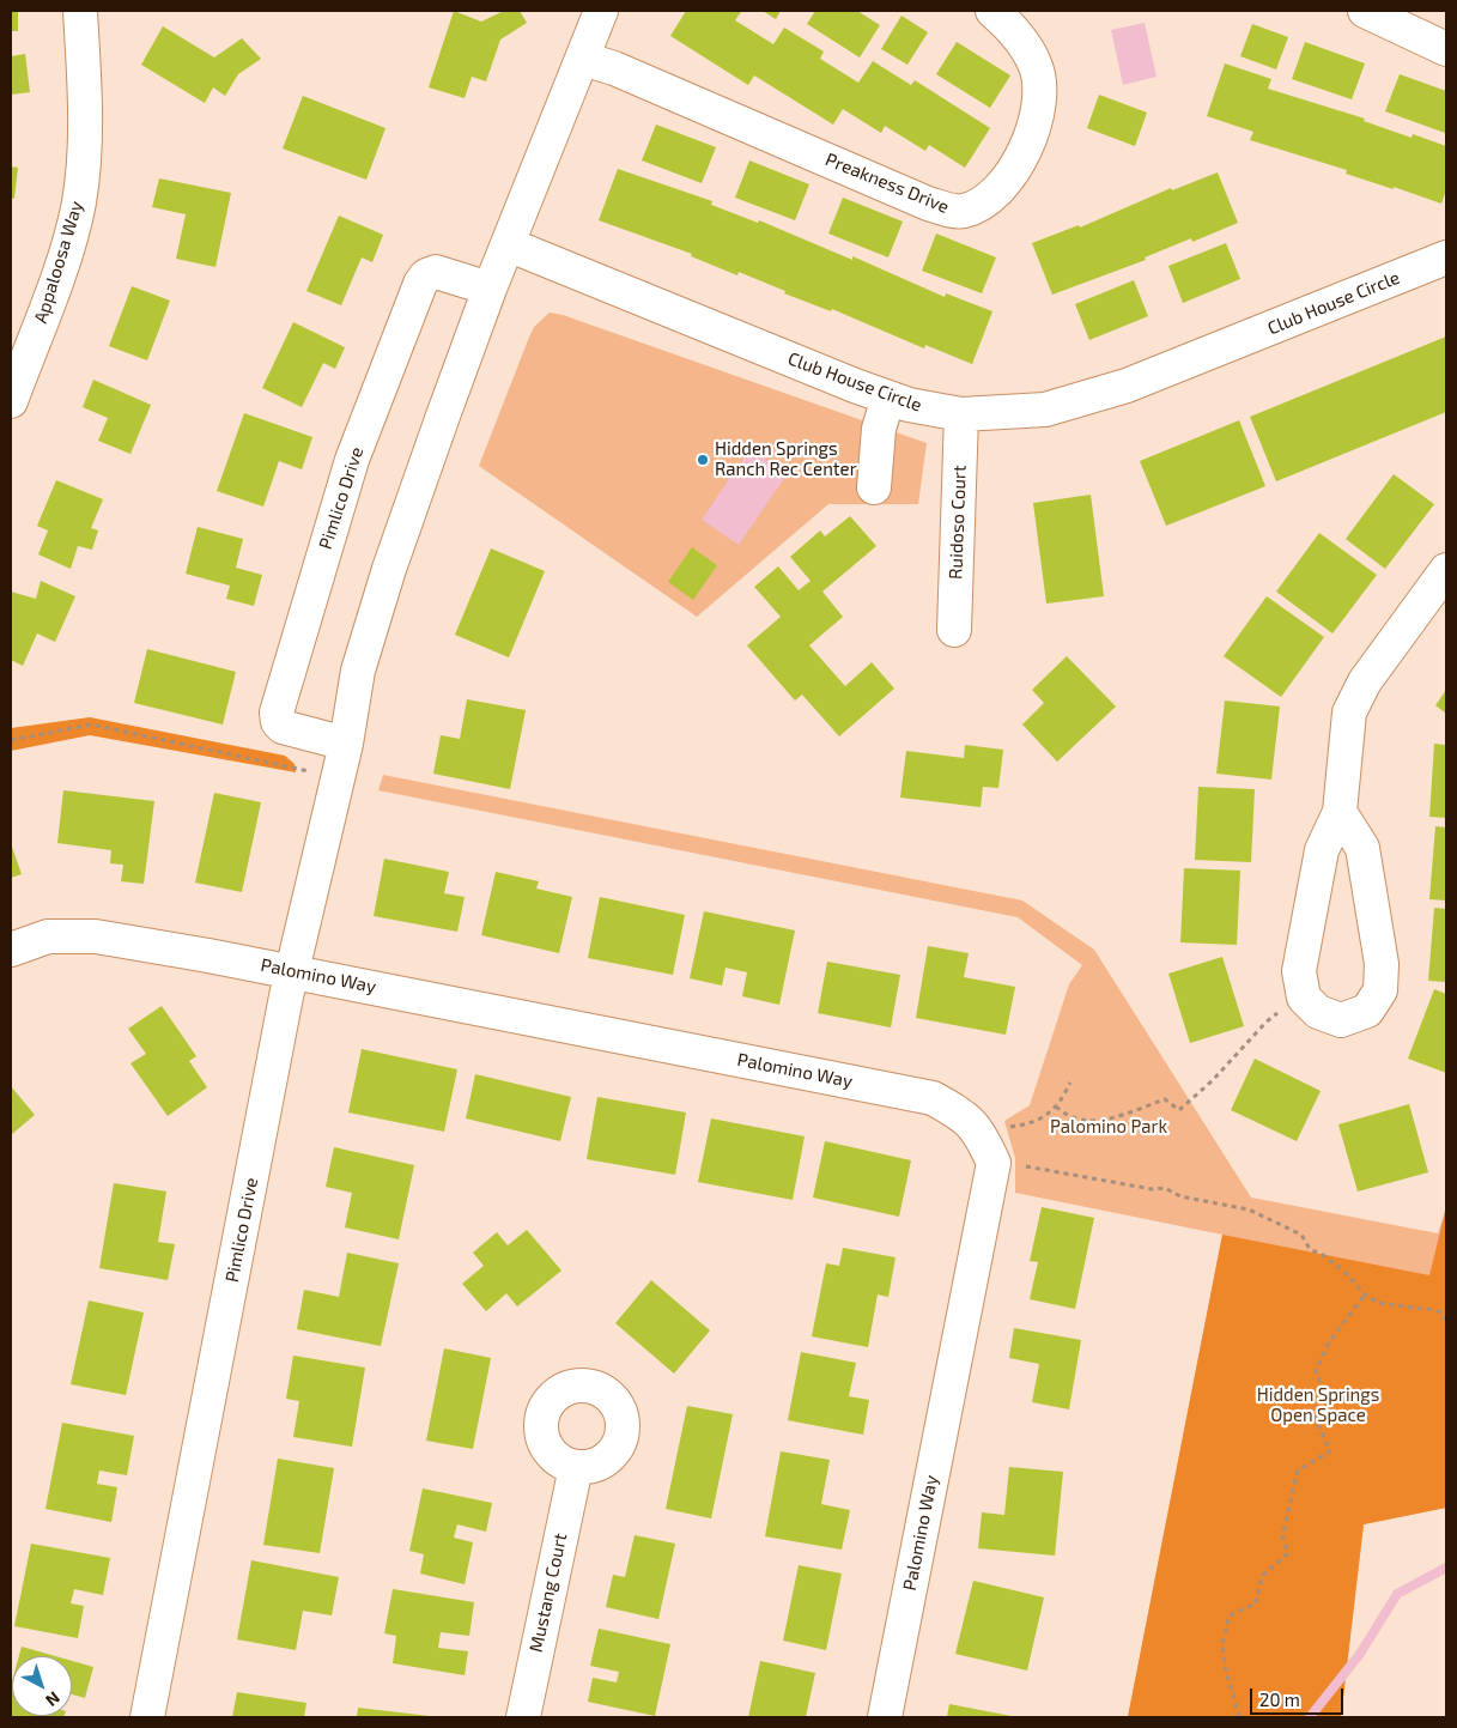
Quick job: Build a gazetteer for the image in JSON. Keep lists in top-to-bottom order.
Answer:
{
  "streets": {
    "street": [
      "Preakness Drive",
      "Appaloosa Way",
      "Club House Circle",
      "Pimlico Drive",
      "Ruidoso Court",
      "Palomino Way",
      "Mustang Court"
    ]
  },
  "crossings": [
    ["Preakness Drive", "Pimlico Drive"],
    ["Club House Circle", "Pimlico Drive"],
    ["Club House Circle", "Ruidoso Court"],
    ["Pimlico Drive", "Palomino Way"]
  ],
  "parks": ["Palomino Park", "Hidden Springs Open Space"],
  "places": ["Hidden Springs Ranch Rec Center"],
  "scale_bar": "20 m",
  "north": "bottom right"
}
